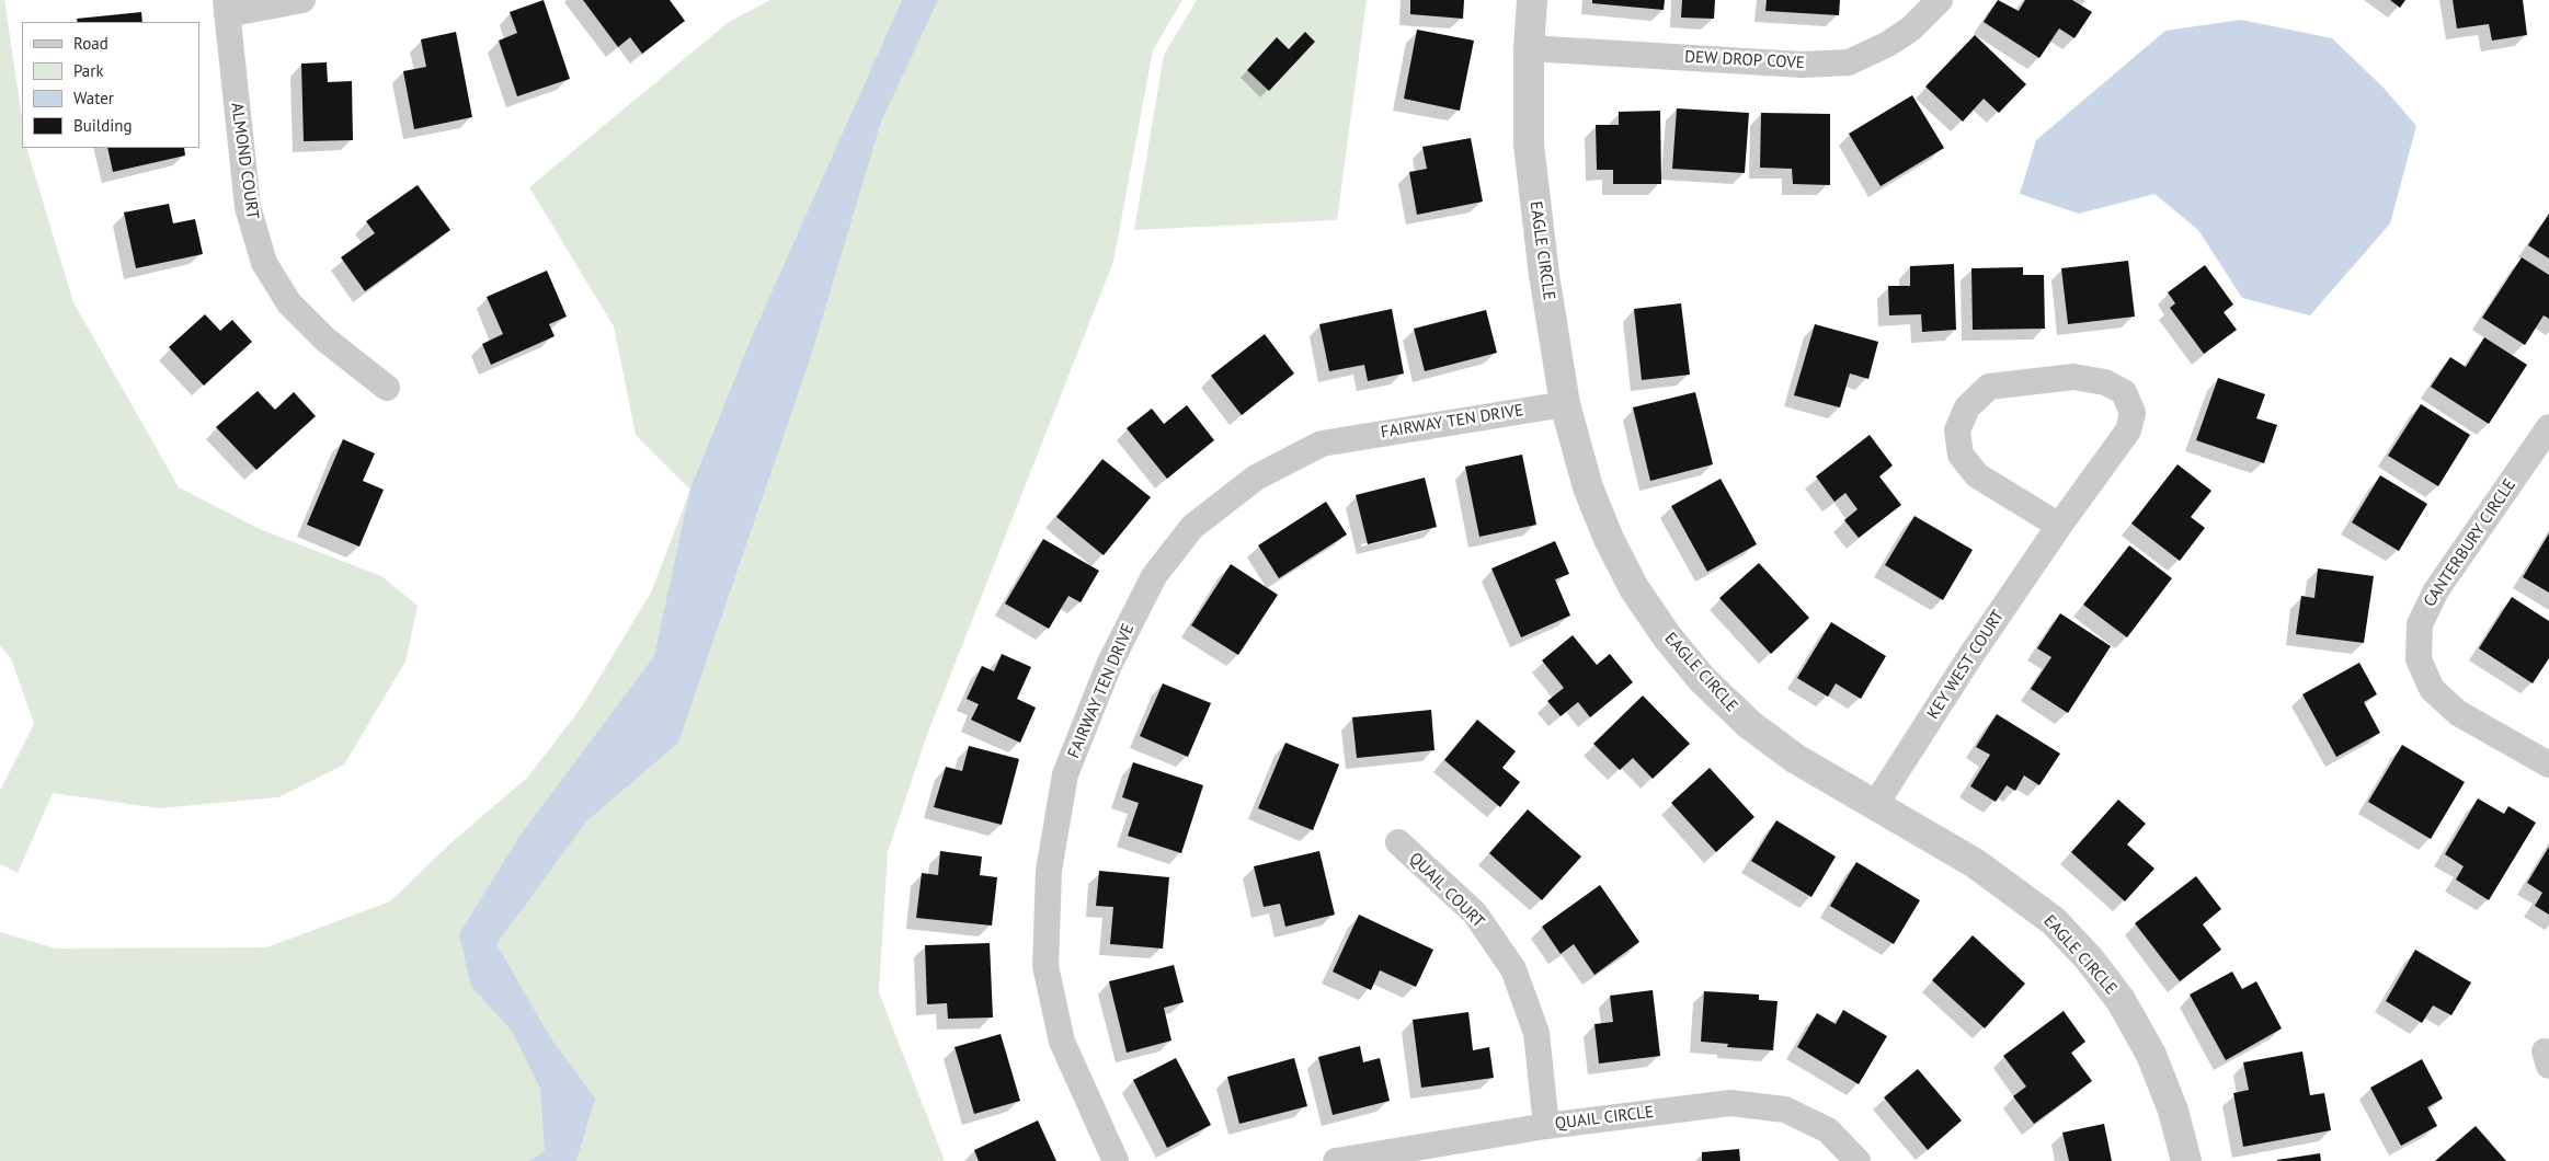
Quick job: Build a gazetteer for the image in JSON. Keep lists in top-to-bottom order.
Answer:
{
  "streets": {
    "street": [
      "DEW DROP COVE",
      "ALMOND COURT",
      "EAGLE CIRCLE",
      "FAIRWAY TEN DRIVE",
      "CANTERBURY CIRCLE",
      "KEY WEST COURT",
      "QUAIL COURT",
      "QUAIL CIRCLE"
    ]
  },
  "crossings": [
    ["DEW DROP COVE", "EAGLE CIRCLE"],
    ["EAGLE CIRCLE", "FAIRWAY TEN DRIVE"],
    ["EAGLE CIRCLE", "KEY WEST COURT"],
    ["QUAIL COURT", "QUAIL CIRCLE"]
  ],
  "legend": [
    "Road",
    "Park",
    "Water",
    "Building"
  ]
}
